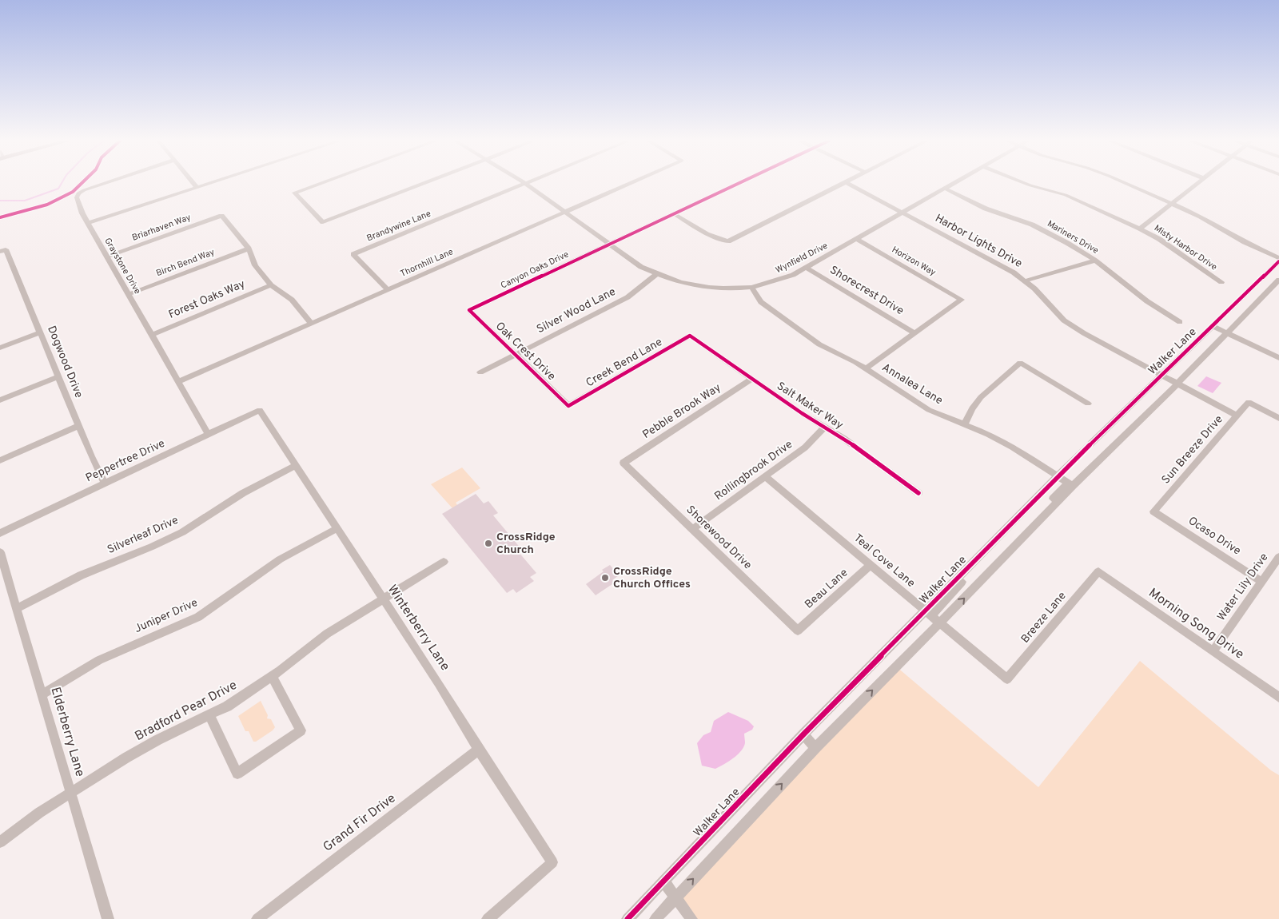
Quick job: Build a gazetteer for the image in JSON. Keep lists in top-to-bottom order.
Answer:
{
  "streets": {
    "street": [
      "Brandywine Lane",
      "Briarhaven Way",
      "Mariners Drive",
      "Harbor Lights Drive",
      "Misty Harbor Drive",
      "Wynfield Drive",
      "Horizon Way",
      "Birch Bend Way",
      "Thornhill Lane",
      "Graystone Drive",
      "Canyon Oaks Drive",
      "Shorecrest Drive",
      "Forest Oaks Way",
      "Silver Wood Lane",
      "Oak Crest Drive",
      "Walker Lane",
      "Dogwood Drive",
      "Creek Bend Lane",
      "Annalea Lane",
      "Salt Maker Way",
      "Pebble Brook Way",
      "Sun Breeze Drive",
      "Peppertree Drive",
      "Rollingbrook Drive",
      "Silverleaf Drive",
      "Ocaso Drive",
      "Shorewood Drive",
      "Teal Cove Lane",
      "Water Lily Drive",
      "Beau Lane",
      "Juniper Drive",
      "Breeze Lane",
      "Morning Song Drive",
      "Winterberry Lane",
      "Bradford Pear Drive",
      "Elderberry Lane",
      "Grand Fir Drive"
    ]
  },
  "crossings": [
    ["Brandywine Lane", "Wynfield Drive"],
    ["Brandywine Lane", "Thornhill Lane"],
    ["Briarhaven Way", "Birch Bend Way"],
    ["Briarhaven Way", "Graystone Drive"],
    ["Mariners Drive", "Wynfield Drive"],
    ["Harbor Lights Drive", "Wynfield Drive"],
    ["Harbor Lights Drive", "Walker Lane"],
    ["Harbor Lights Drive", "Sun Breeze Drive"],
    ["Wynfield Drive", "Horizon Way"],
    ["Wynfield Drive", "Thornhill Lane"],
    ["Wynfield Drive", "Canyon Oaks Drive"],
    ["Wynfield Drive", "Shorecrest Drive"],
    ["Wynfield Drive", "Silver Wood Lane"],
    ["Wynfield Drive", "Annalea Lane"],
    ["Horizon Way", "Shorecrest Drive"],
    ["Birch Bend Way", "Graystone Drive"],
    ["Thornhill Lane", "Graystone Drive"],
    ["Graystone Drive", "Forest Oaks Way"],
    ["Graystone Drive", "Peppertree Drive"],
    ["Canyon Oaks Drive", "Oak Crest Drive"],
    ["Silver Wood Lane", "Oak Crest Drive"],
    ["Oak Crest Drive", "Creek Bend Lane"],
    ["Walker Lane", "Annalea Lane"],
    ["Walker Lane", "Teal Cove Lane"],
    ["Dogwood Drive", "Peppertree Drive"],
    ["Creek Bend Lane", "Salt Maker Way"],
    ["Salt Maker Way", "Pebble Brook Way"],
    ["Salt Maker Way", "Rollingbrook Drive"],
    ["Pebble Brook Way", "Shorewood Drive"],
    ["Sun Breeze Drive", "Ocaso Drive"],
    ["Peppertree Drive", "Winterberry Lane"],
    ["Rollingbrook Drive", "Shorewood Drive"],
    ["Rollingbrook Drive", "Teal Cove Lane"],
    ["Silverleaf Drive", "Winterberry Lane"],
    ["Silverleaf Drive", "Elderberry Lane"],
    ["Ocaso Drive", "Water Lily Drive"],
    ["Shorewood Drive", "Beau Lane"],
    ["Teal Cove Lane", "Beau Lane"],
    ["Teal Cove Lane", "Breeze Lane"],
    ["Water Lily Drive", "Morning Song Drive"],
    ["Juniper Drive", "Winterberry Lane"],
    ["Juniper Drive", "Elderberry Lane"],
    ["Breeze Lane", "Morning Song Drive"],
    ["Winterberry Lane", "Bradford Pear Drive"],
    ["Winterberry Lane", "Grand Fir Drive"],
    ["Bradford Pear Drive", "Elderberry Lane"]
  ],
  "places": ["CrossRidge Church", "CrossRidge Church Offices"]
}
